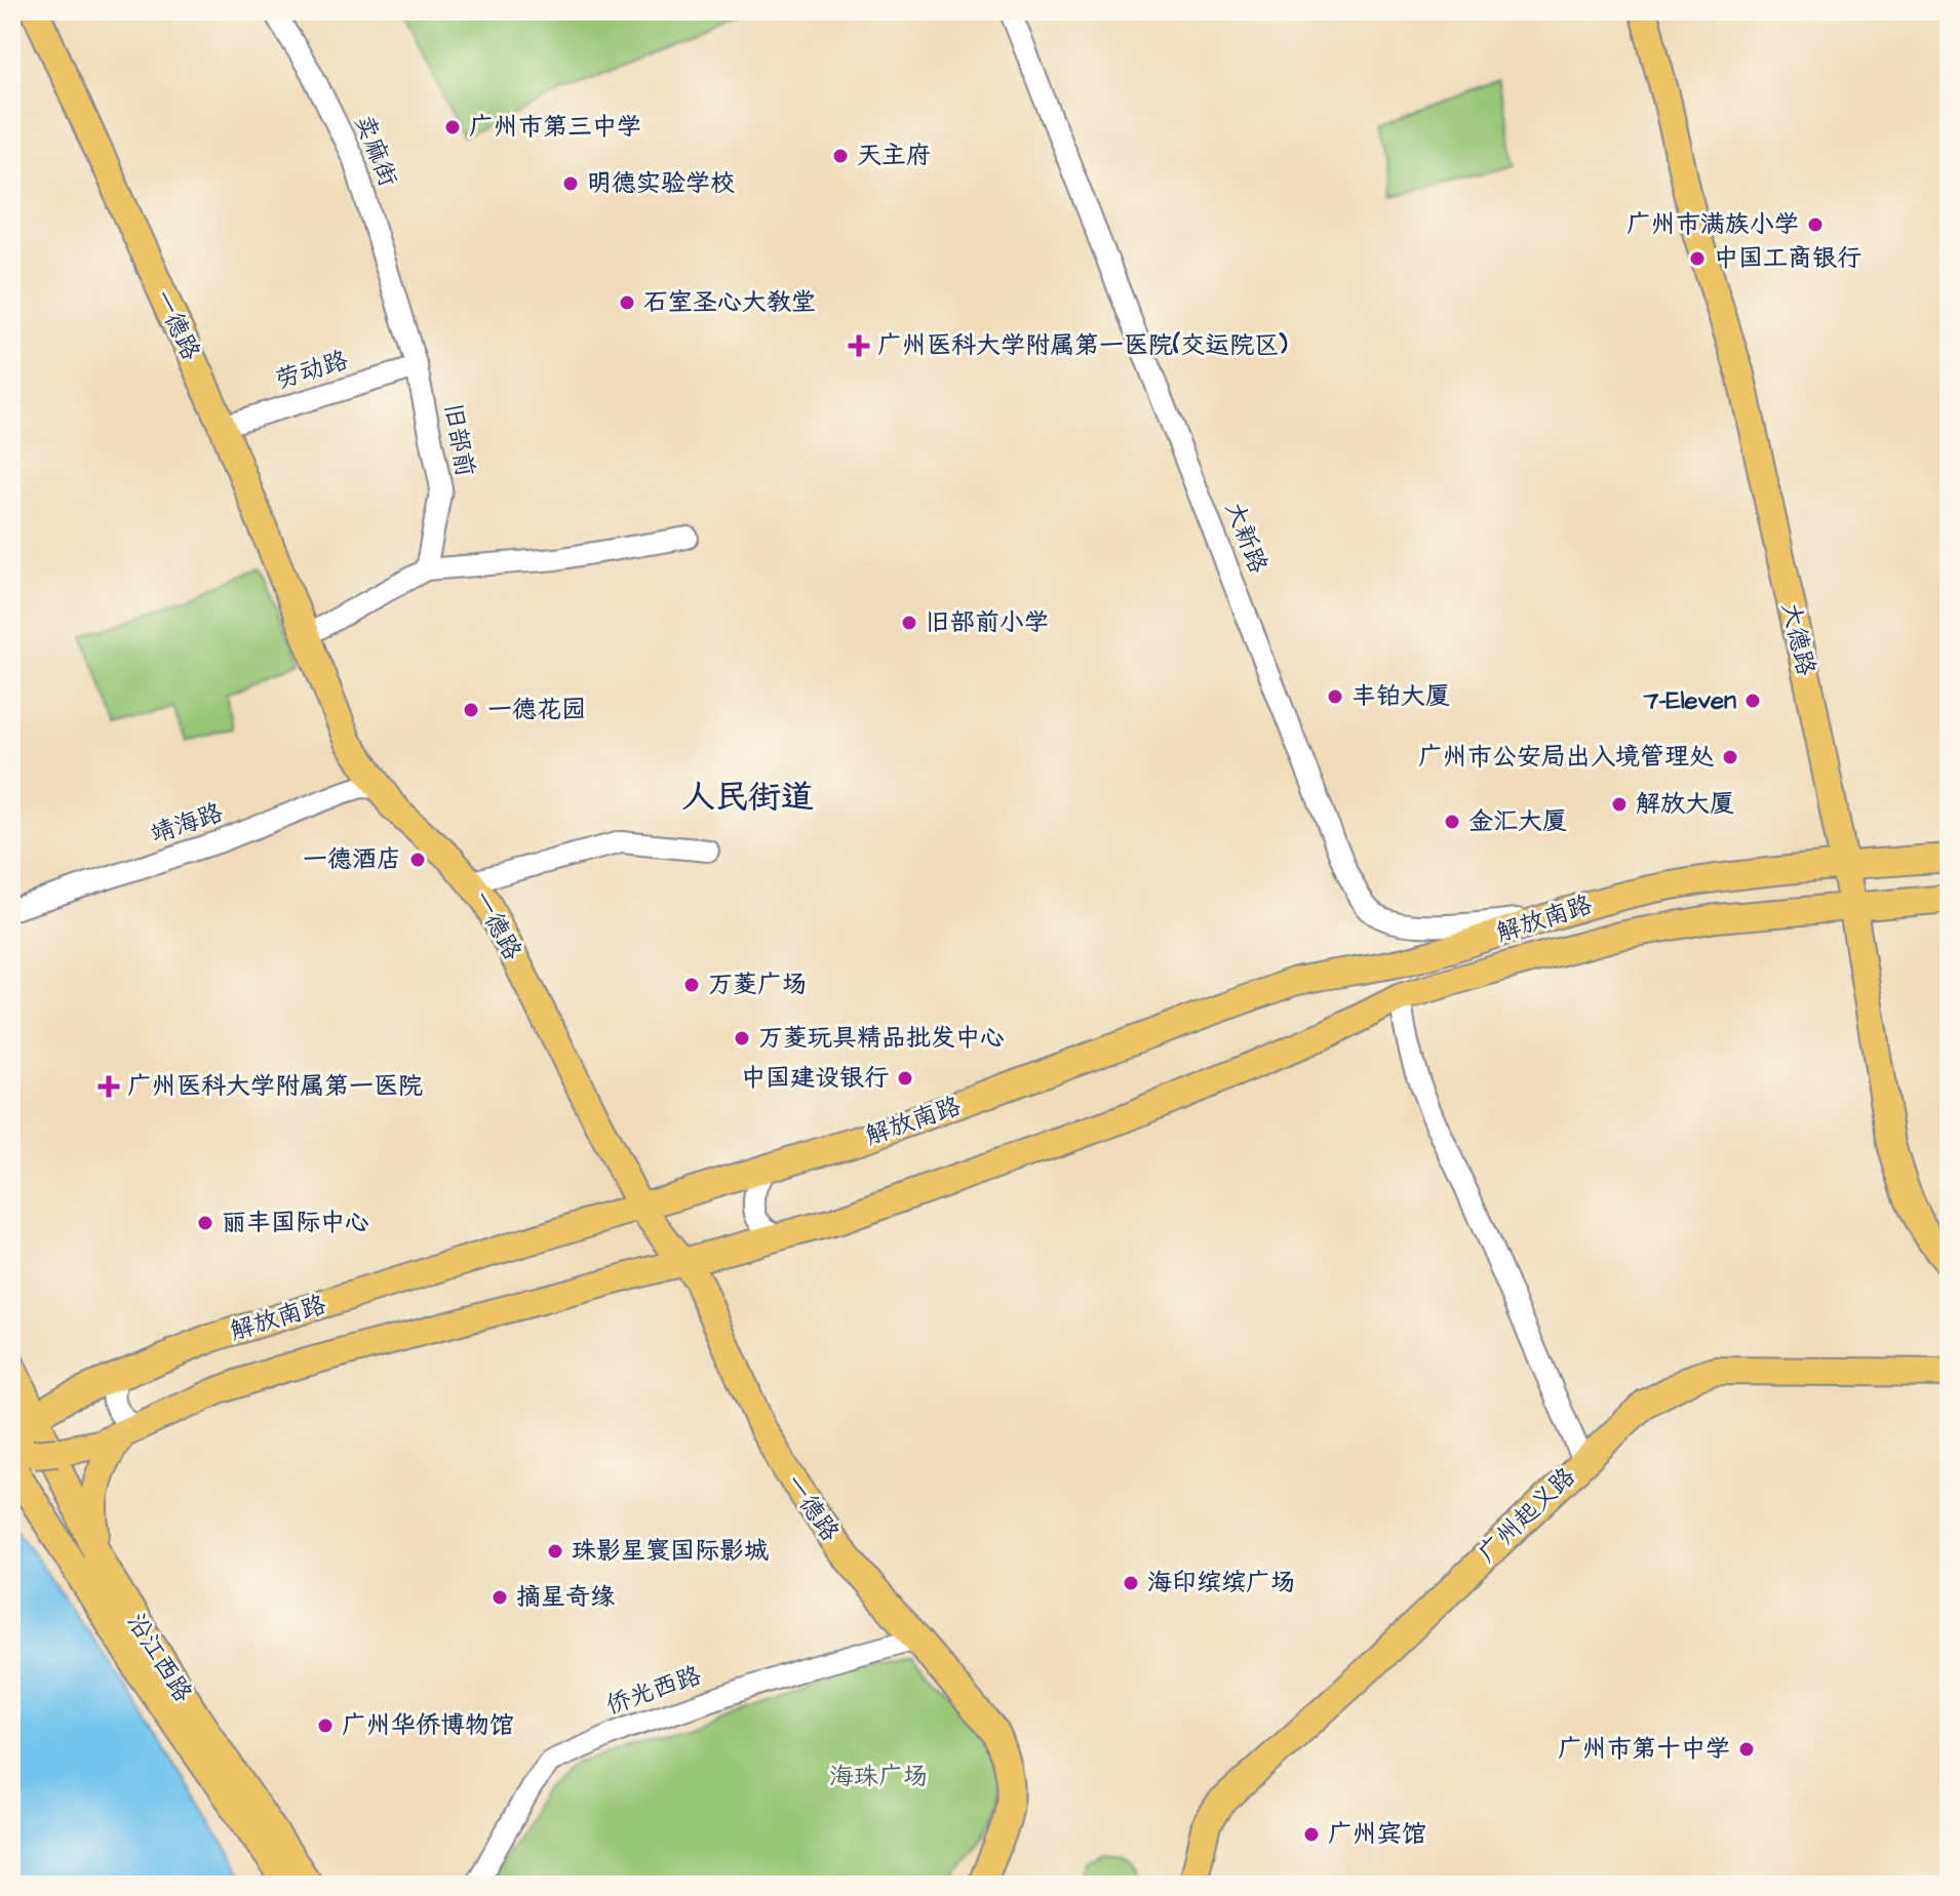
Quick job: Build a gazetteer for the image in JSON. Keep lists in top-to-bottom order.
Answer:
{
  "streets": {
    "main road": [
      "一德路",
      "大德路",
      "解放南路",
      "广州起义路",
      "沿江西路"
    ],
    "street": [
      "卖麻街",
      "劳动路",
      "旧部前",
      "大新路",
      "靖海路",
      "侨光西路"
    ]
  },
  "crossings": [
    ["卖麻街", "旧部前"],
    ["一德路", "劳动路"],
    ["一德路", "靖海路"],
    ["一德路", "解放南路"],
    ["一德路", "侨光西路"],
    ["劳动路", "旧部前"],
    ["大新路", "解放南路"],
    ["大德路", "解放南路"],
    ["解放南路", "沿江西路"]
  ],
  "districts": ["人民街道"],
  "parks": ["海珠广场"],
  "places": {
    "other": [
      "广州市第三中学",
      "天主府",
      "明德实验学校",
      "广州市满族小学",
      "中国工商银行",
      "石室圣心大教堂",
      "旧部前小学",
      "丰铂大厦",
      "7-Eleven",
      "一德花园",
      "广州市公安局出入境管理处",
      "解放大厦",
      "金汇大厦",
      "一德酒店",
      "万菱广场",
      "万菱玩具精品批发中心",
      "中国建设银行",
      "丽丰国际中心",
      "珠影星寰国际影城",
      "海印缤缤广场",
      "摘星奇缘",
      "广州华侨博物馆",
      "广州市第十中学",
      "广州宾馆"
    ],
    "health": ["广州医科大学附属第一医院(交运院区)", "广州医科大学附属第一医院"]
  }
}
